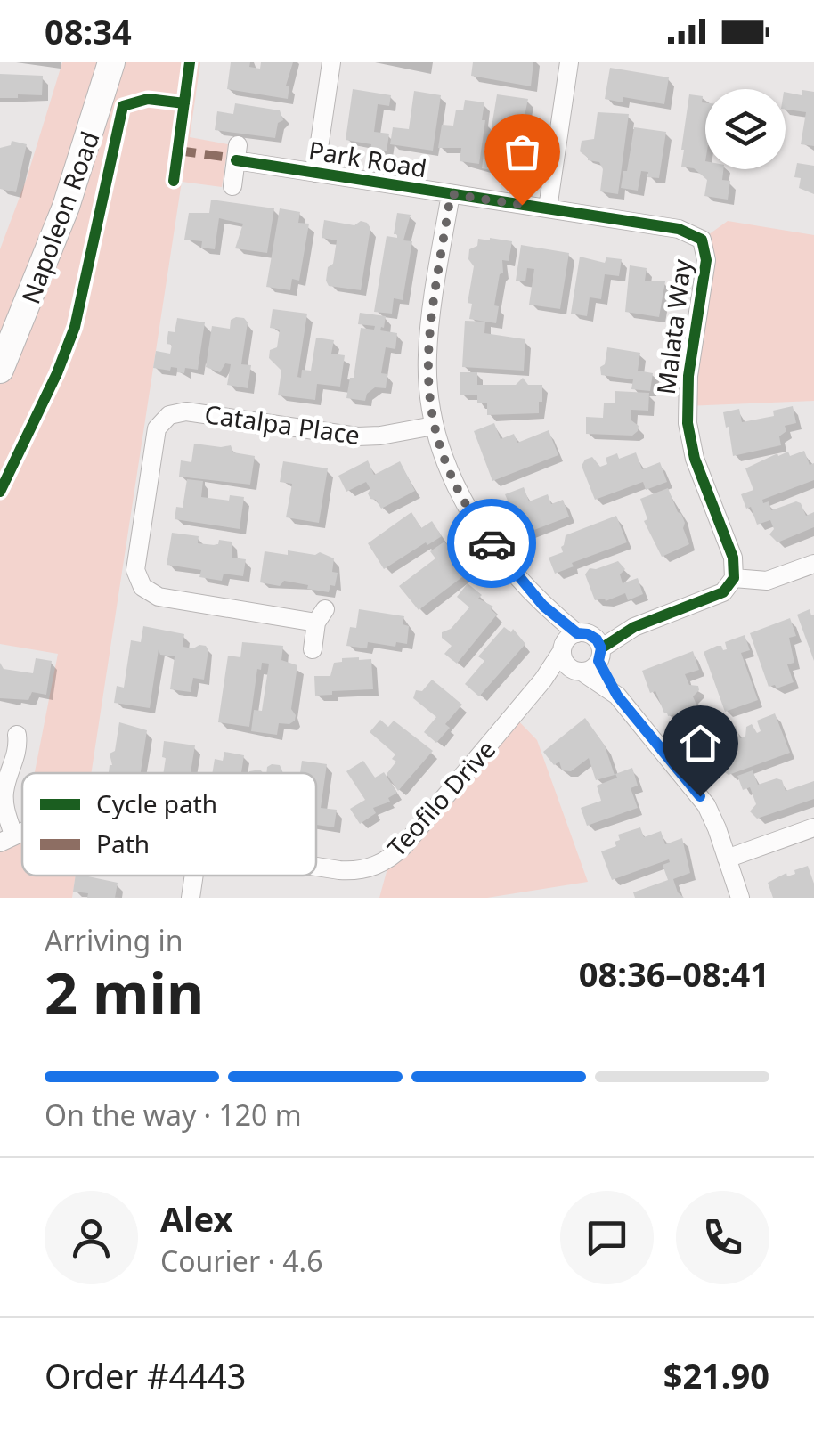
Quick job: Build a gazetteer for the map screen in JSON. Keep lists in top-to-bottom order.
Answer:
{
  "streets": {
    "main road": ["Napoleon Road"],
    "street": [
      "Park Road",
      "Malata Way",
      "Catalpa Place",
      "Teofilo Drive"
    ]
  },
  "crossings": [
    ["Park Road", "Malata Way"]
  ],
  "legend": ["Cycle path", "Path"],
  "page": {
    "status": "08:34",
    "heading": ["2 min", "Arriving in", "08:36–08:41"],
    "panel": [
      "Alex",
      "Courier · 4.6",
      "Order #4443",
      "$21.90"
    ],
    "bar": "On the way · 120 m"
  }
}
